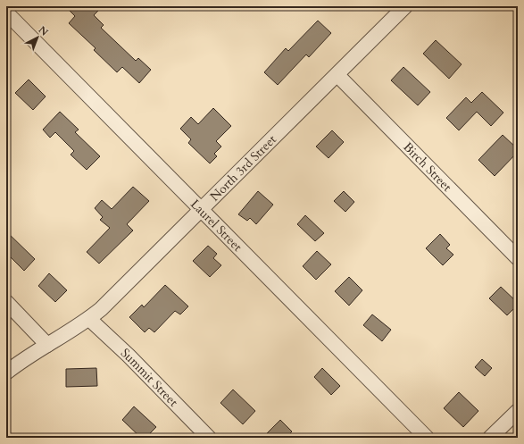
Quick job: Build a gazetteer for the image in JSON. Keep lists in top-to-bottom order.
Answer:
{
  "streets": {
    "street": [
      "Birch Street",
      "North 3rd Street",
      "Laurel Street",
      "Summit Street"
    ]
  },
  "crossings": [
    ["Birch Street", "North 3rd Street"],
    ["North 3rd Street", "Laurel Street"],
    ["North 3rd Street", "Summit Street"]
  ],
  "north": "top right"
}
